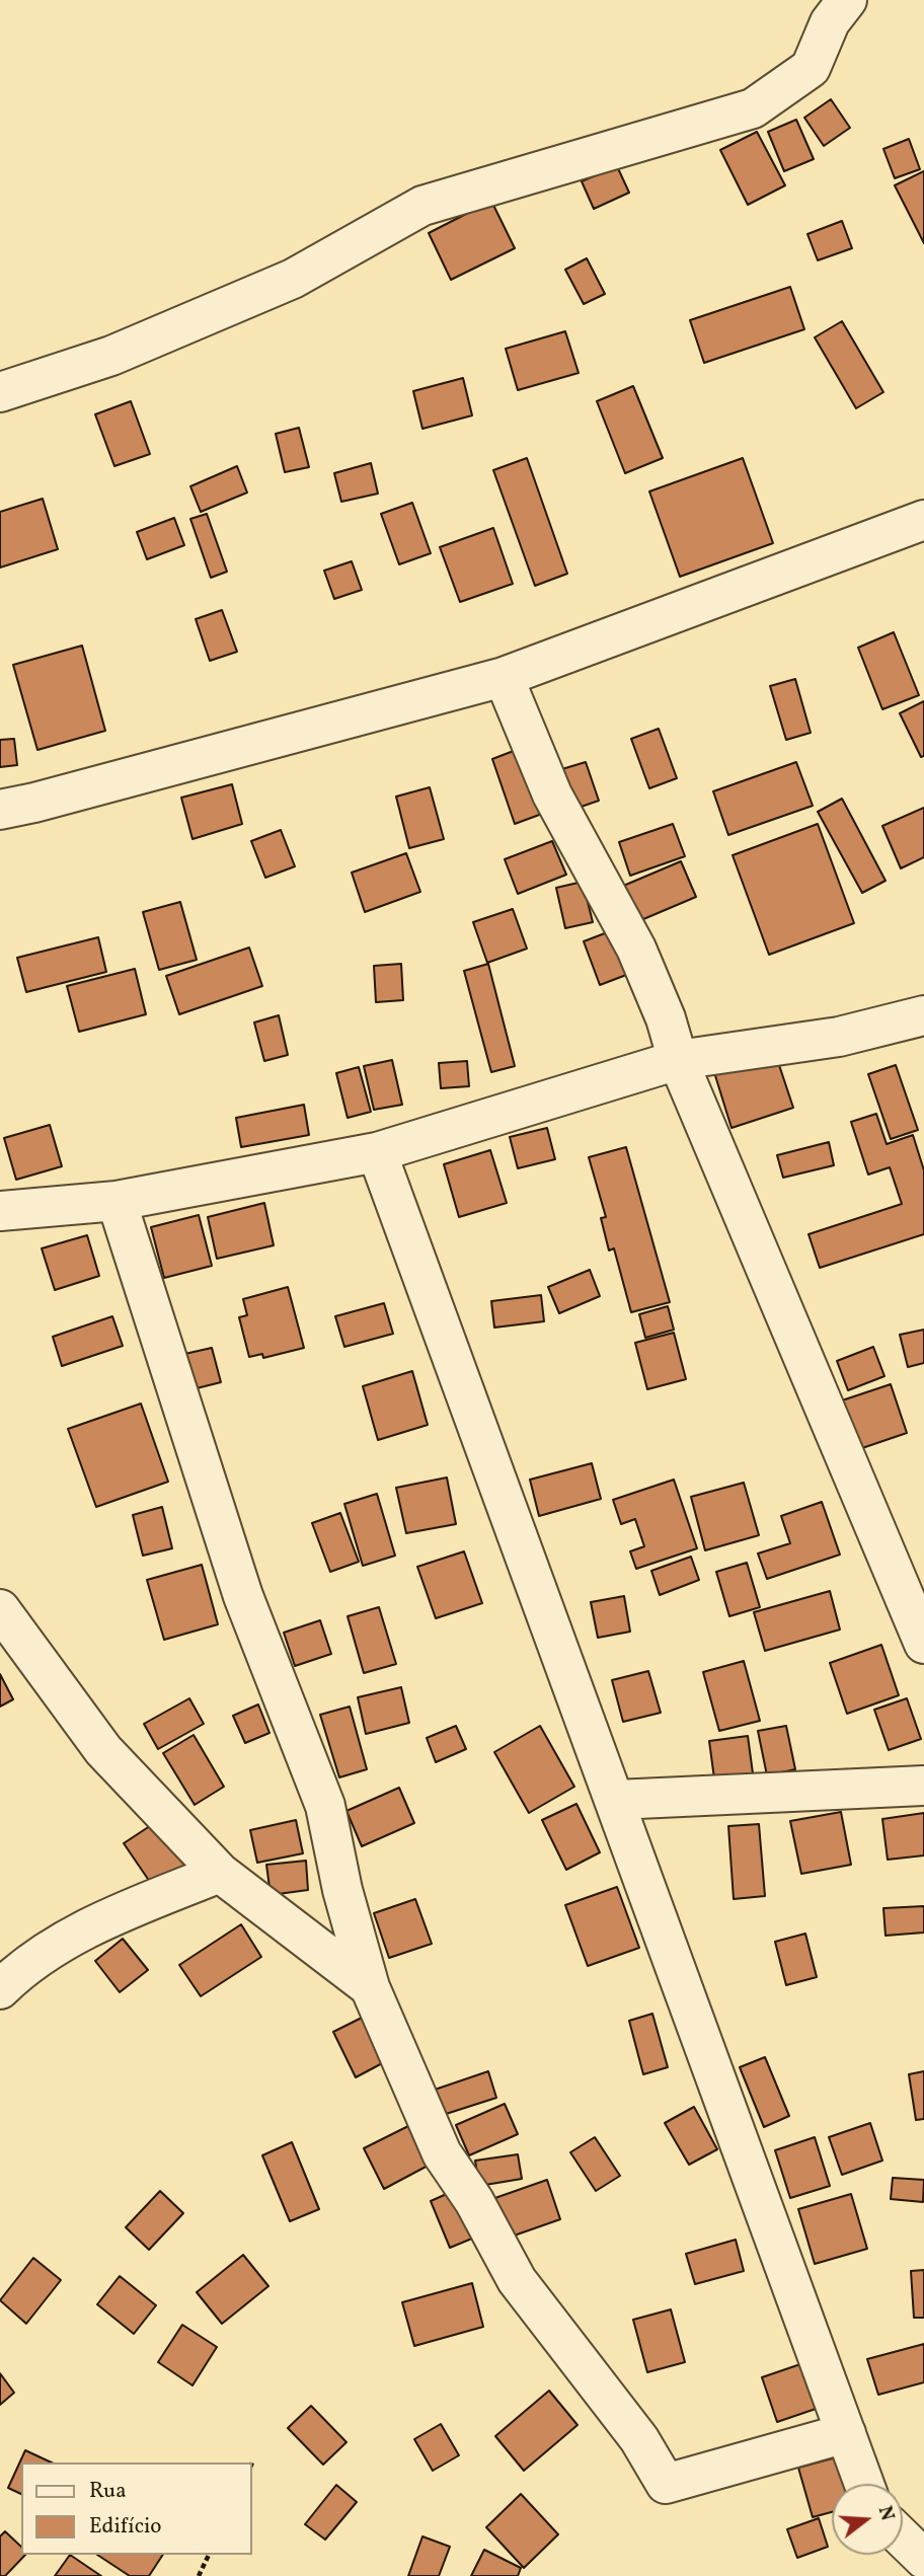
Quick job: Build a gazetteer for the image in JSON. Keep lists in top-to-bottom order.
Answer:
{
  "legend": ["Rua", "Edifício"],
  "north": "right"
}
